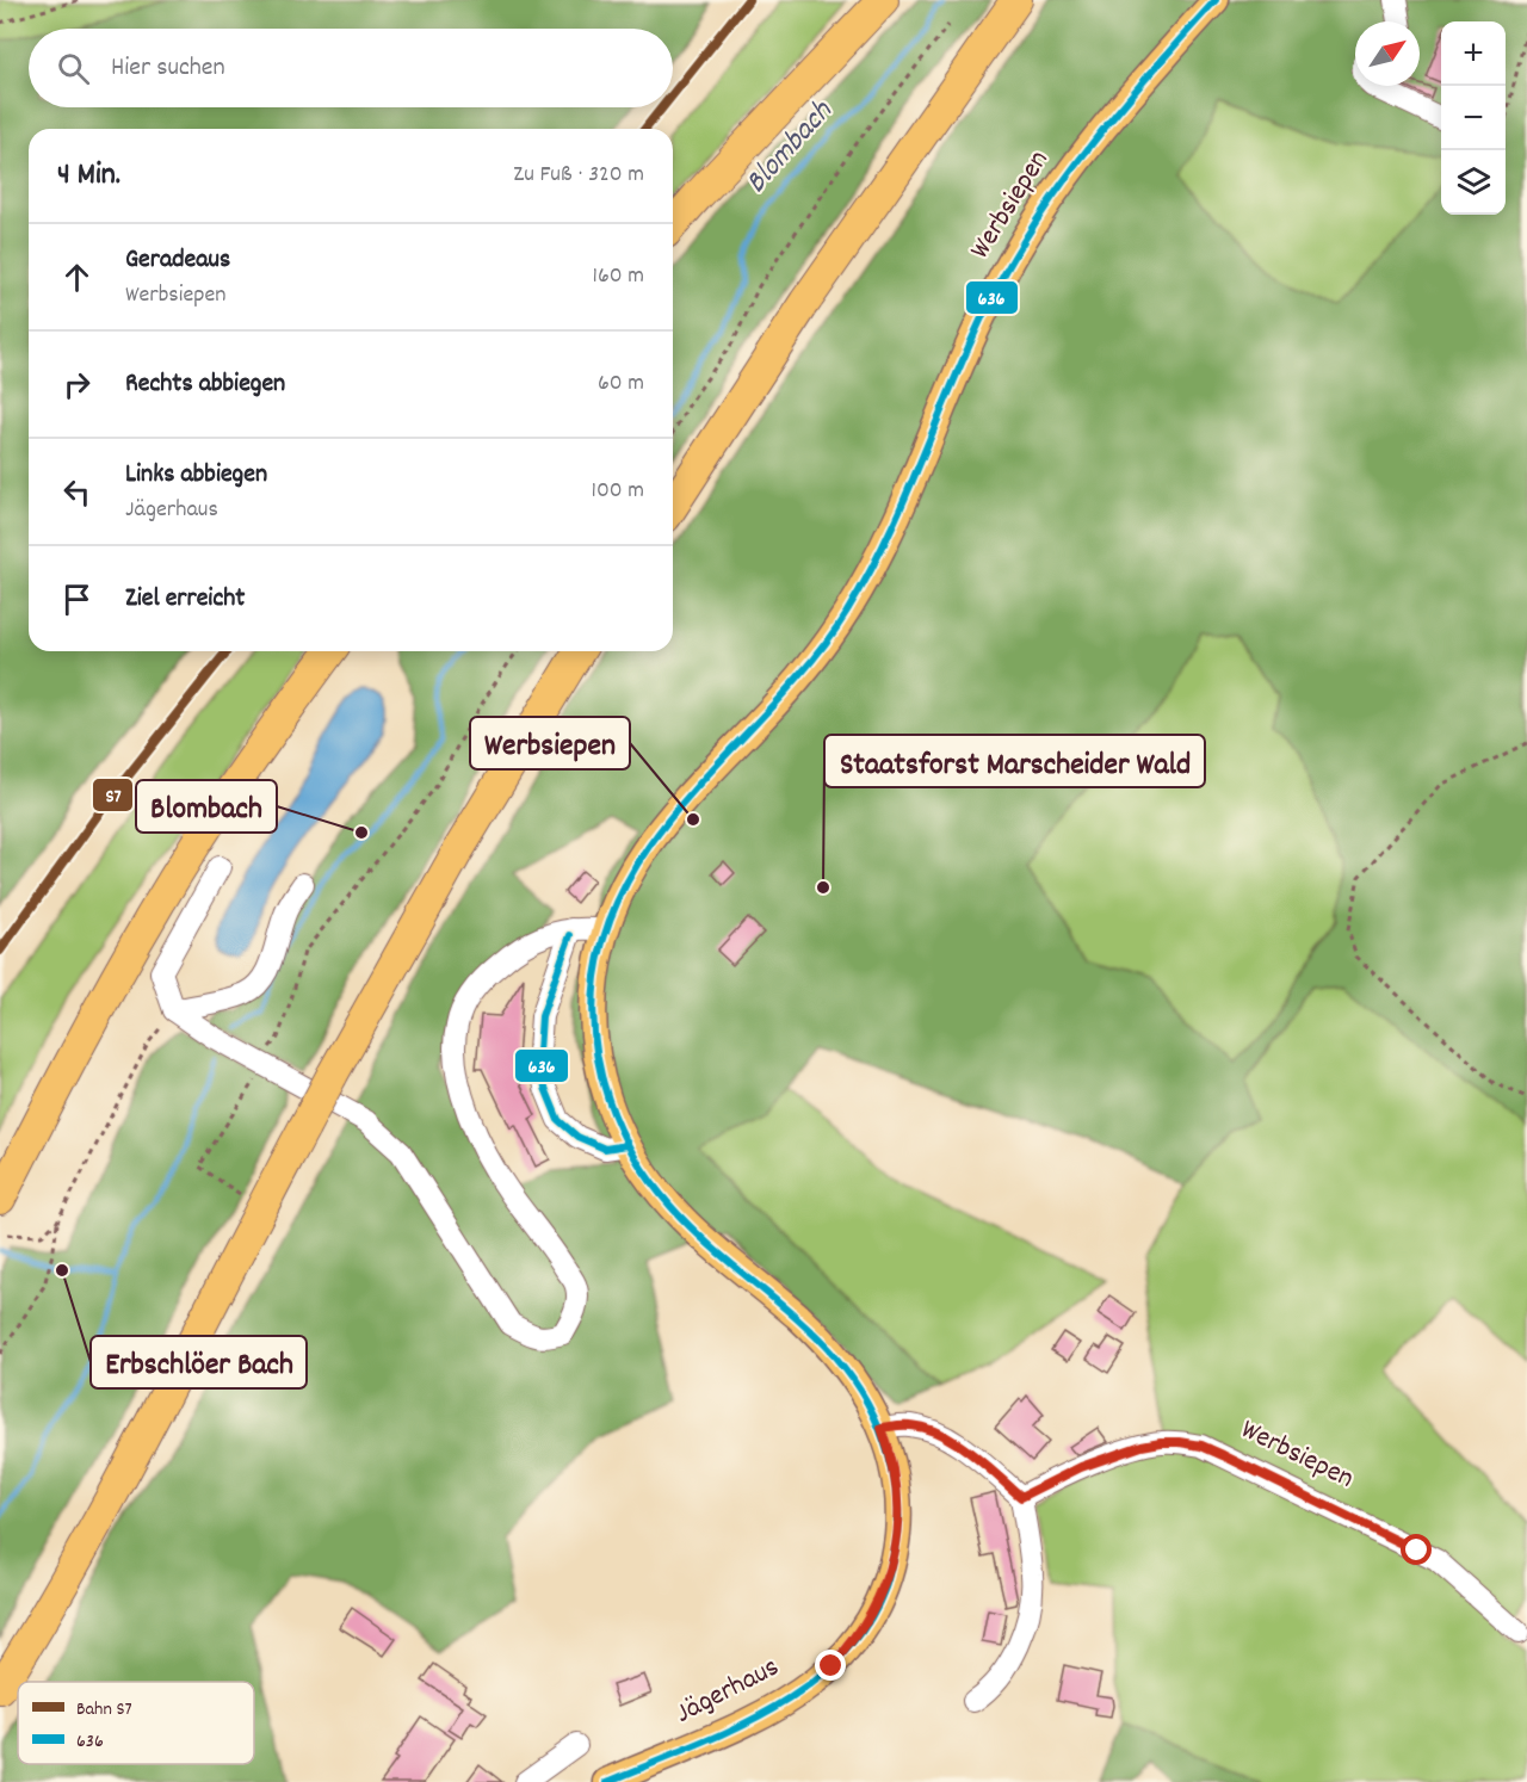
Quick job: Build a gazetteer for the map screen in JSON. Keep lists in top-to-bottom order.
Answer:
{
  "streets": {
    "main road": ["Werbsiepen", "Jägerhaus"]
  },
  "crossings": [
    ["Werbsiepen", "Jägerhaus"]
  ],
  "water": ["Blombach"],
  "places": [
    "Werbsiepen",
    "Blombach",
    "Staatsforst Marscheider Wald",
    "Erbschlöer Bach"
  ],
  "lines": ["rail line S7", "transit line 636"],
  "legend": ["Bahn S7", "636"],
  "north": "top right",
  "page": {
    "map_buttons": ["+", "−"],
    "search": "Hier suchen",
    "heading": ["4 Min.", "Zu Fuß · 320 m"],
    "list": [
      ["Geradeaus", "Werbsiepen", "160 m"],
      ["Rechts abbiegen", "60 m"],
      ["Links abbiegen", "Jägerhaus", "100 m"],
      "Ziel erreicht"
    ]
  }
}
